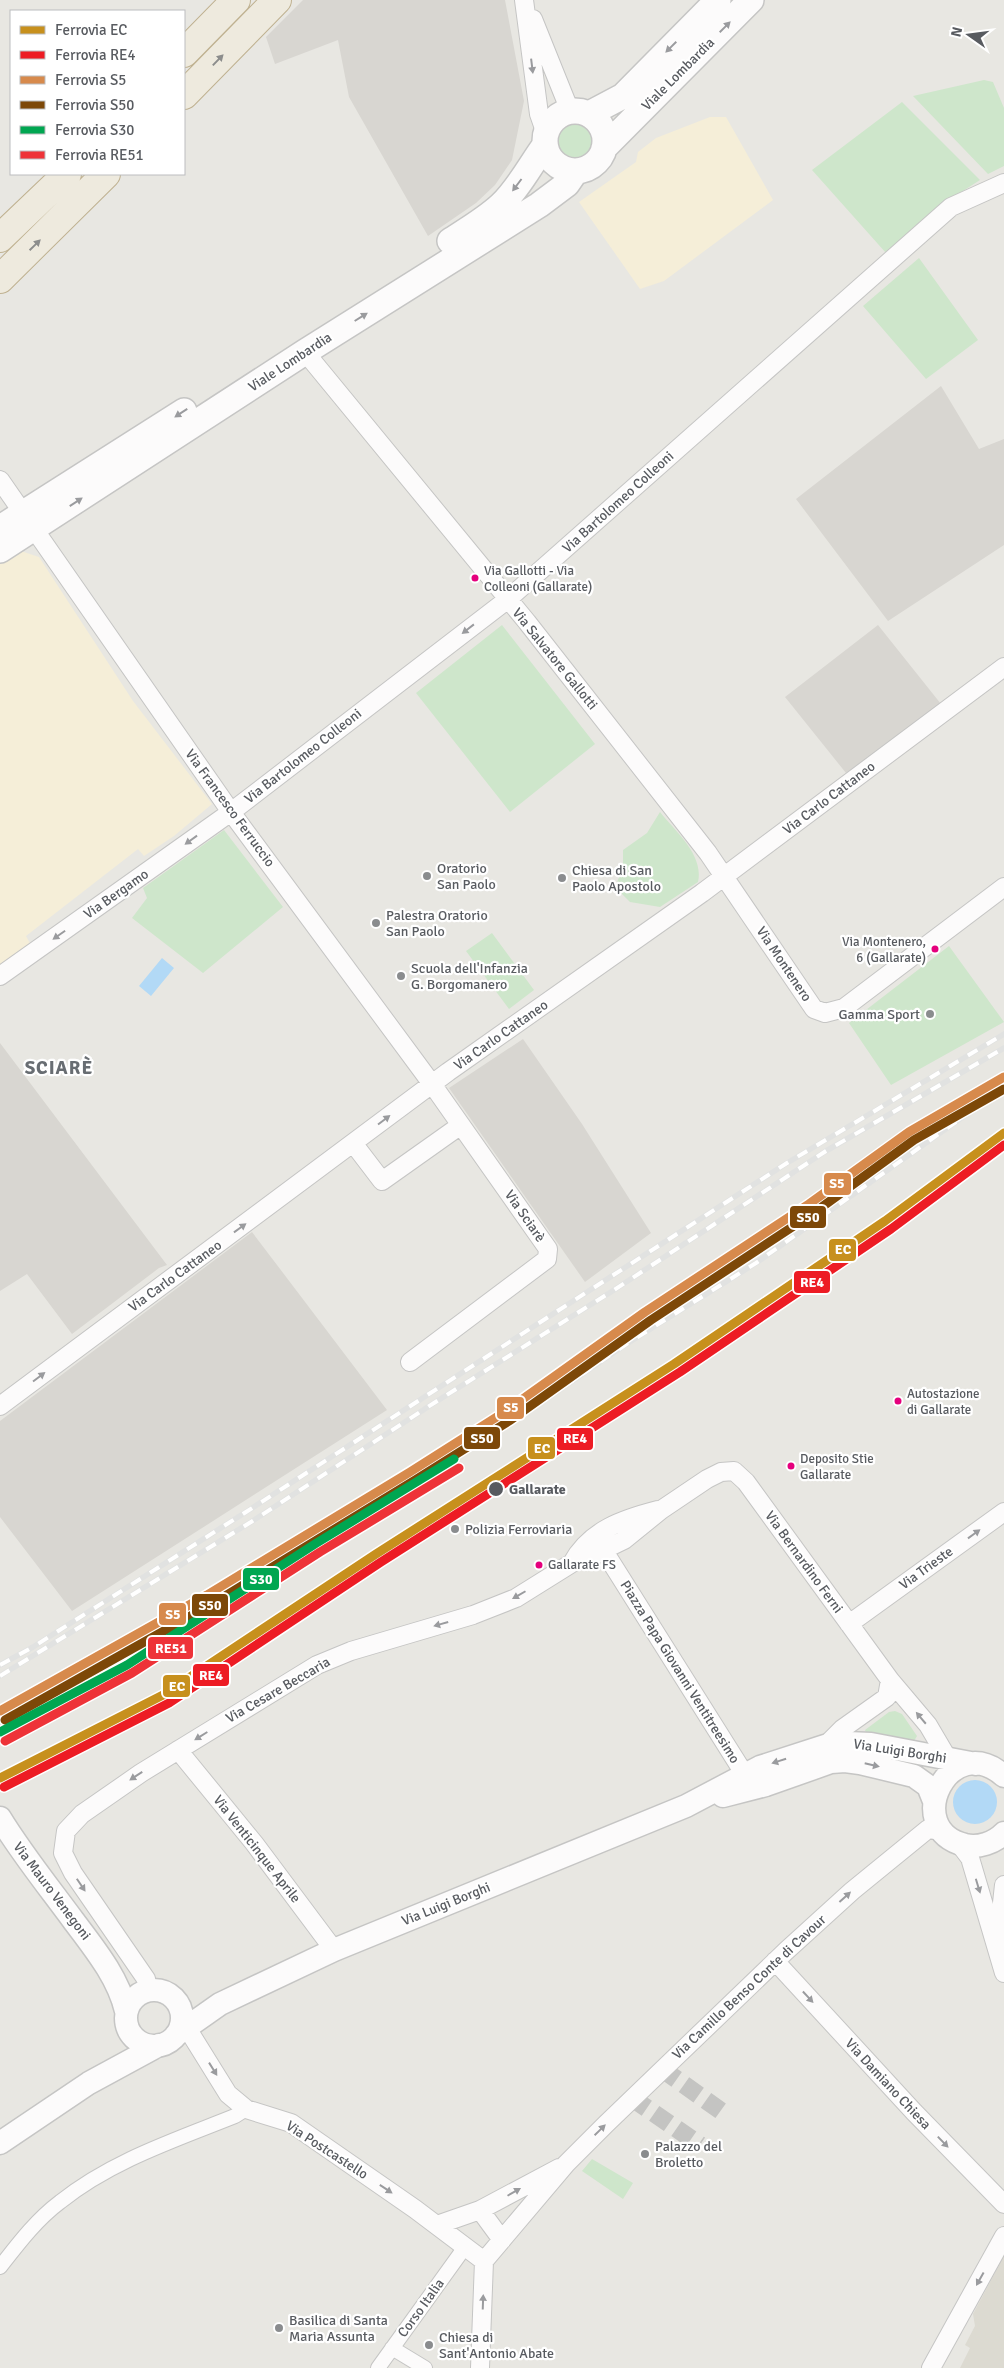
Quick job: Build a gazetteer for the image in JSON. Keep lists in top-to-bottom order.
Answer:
{
  "streets": {
    "main road": ["Viale Lombardia"],
    "street": [
      "Via Bartolomeo Colleoni",
      "Via Salvatore Gallotti",
      "Via Carlo Cattaneo",
      "Via Francesco Ferruccio",
      "Via Bergamo",
      "Via Montenero",
      "Via Sciarè",
      "Via Bernardino Ferni",
      "Via Trieste",
      "Piazza Papa Giovanni Ventitreesimo",
      "Via Cesare Beccaria",
      "Via Luigi Borghi",
      "Via Venticinque Aprile",
      "Via Mauro Venegoni",
      "Via Camillo Benso Conte di Cavour",
      "Via Damiano Chiesa",
      "Via Postcastello",
      "Corso Italia"
    ]
  },
  "crossings": [
    ["Viale Lombardia", "Via Salvatore Gallotti"],
    ["Viale Lombardia", "Via Francesco Ferruccio"],
    ["Via Bartolomeo Colleoni", "Via Salvatore Gallotti"],
    ["Via Bartolomeo Colleoni", "Via Francesco Ferruccio"],
    ["Via Bartolomeo Colleoni", "Via Bergamo"],
    ["Via Salvatore Gallotti", "Via Carlo Cattaneo"],
    ["Via Salvatore Gallotti", "Via Montenero"],
    ["Via Carlo Cattaneo", "Via Francesco Ferruccio"],
    ["Via Carlo Cattaneo", "Via Montenero"],
    ["Via Carlo Cattaneo", "Via Sciarè"],
    ["Via Francesco Ferruccio", "Via Bergamo"],
    ["Via Francesco Ferruccio", "Via Sciarè"],
    ["Via Bernardino Ferni", "Via Trieste"],
    ["Via Bernardino Ferni", "Via Cesare Beccaria"],
    ["Via Bernardino Ferni", "Via Luigi Borghi"],
    ["Piazza Papa Giovanni Ventitreesimo", "Via Cesare Beccaria"],
    ["Piazza Papa Giovanni Ventitreesimo", "Via Luigi Borghi"],
    ["Via Cesare Beccaria", "Via Luigi Borghi"],
    ["Via Cesare Beccaria", "Via Venticinque Aprile"],
    ["Via Cesare Beccaria", "Via Mauro Venegoni"],
    ["Via Cesare Beccaria", "Via Postcastello"],
    ["Via Luigi Borghi", "Via Venticinque Aprile"],
    ["Via Luigi Borghi", "Via Mauro Venegoni"],
    ["Via Luigi Borghi", "Via Camillo Benso Conte di Cavour"],
    ["Via Luigi Borghi", "Via Postcastello"],
    ["Via Mauro Venegoni", "Via Postcastello"],
    ["Via Camillo Benso Conte di Cavour", "Via Damiano Chiesa"],
    ["Via Postcastello", "Corso Italia"]
  ],
  "one_way": [
    "Via Carlo Cattaneo",
    "Via Bergamo",
    "Via Trieste",
    "Via Cesare Beccaria",
    "Via Camillo Benso Conte di Cavour",
    "Via Damiano Chiesa",
    "Via Postcastello"
  ],
  "districts": ["SCIARÈ"],
  "places": [
    "Via Gallotti - Via Colleoni (Gallarate)",
    "Oratorio San Paolo",
    "Chiesa di San Paolo Apostolo",
    "Palestra Oratorio San Paolo",
    "Via Montenero, 6 (Gallarate)",
    "Scuola dell'Infanzia G. Borgomanero",
    "Gamma Sport",
    "Autostazione di Gallarate",
    "Deposito Stie Gallarate",
    "Gallarate",
    "Polizia Ferroviaria",
    "Gallarate FS",
    "Palazzo del Broletto",
    "Basilica di Santa Maria Assunta",
    "Chiesa di Sant'Antonio Abate"
  ],
  "lines": [
    "rail line S5",
    "rail line S50",
    "rail line EC",
    "rail line RE4",
    "rail line S30",
    "rail line RE51"
  ],
  "legend": [
    "Ferrovia EC",
    "Ferrovia RE4",
    "Ferrovia S5",
    "Ferrovia S50",
    "Ferrovia S30",
    "Ferrovia RE51"
  ],
  "north": "left"
}
